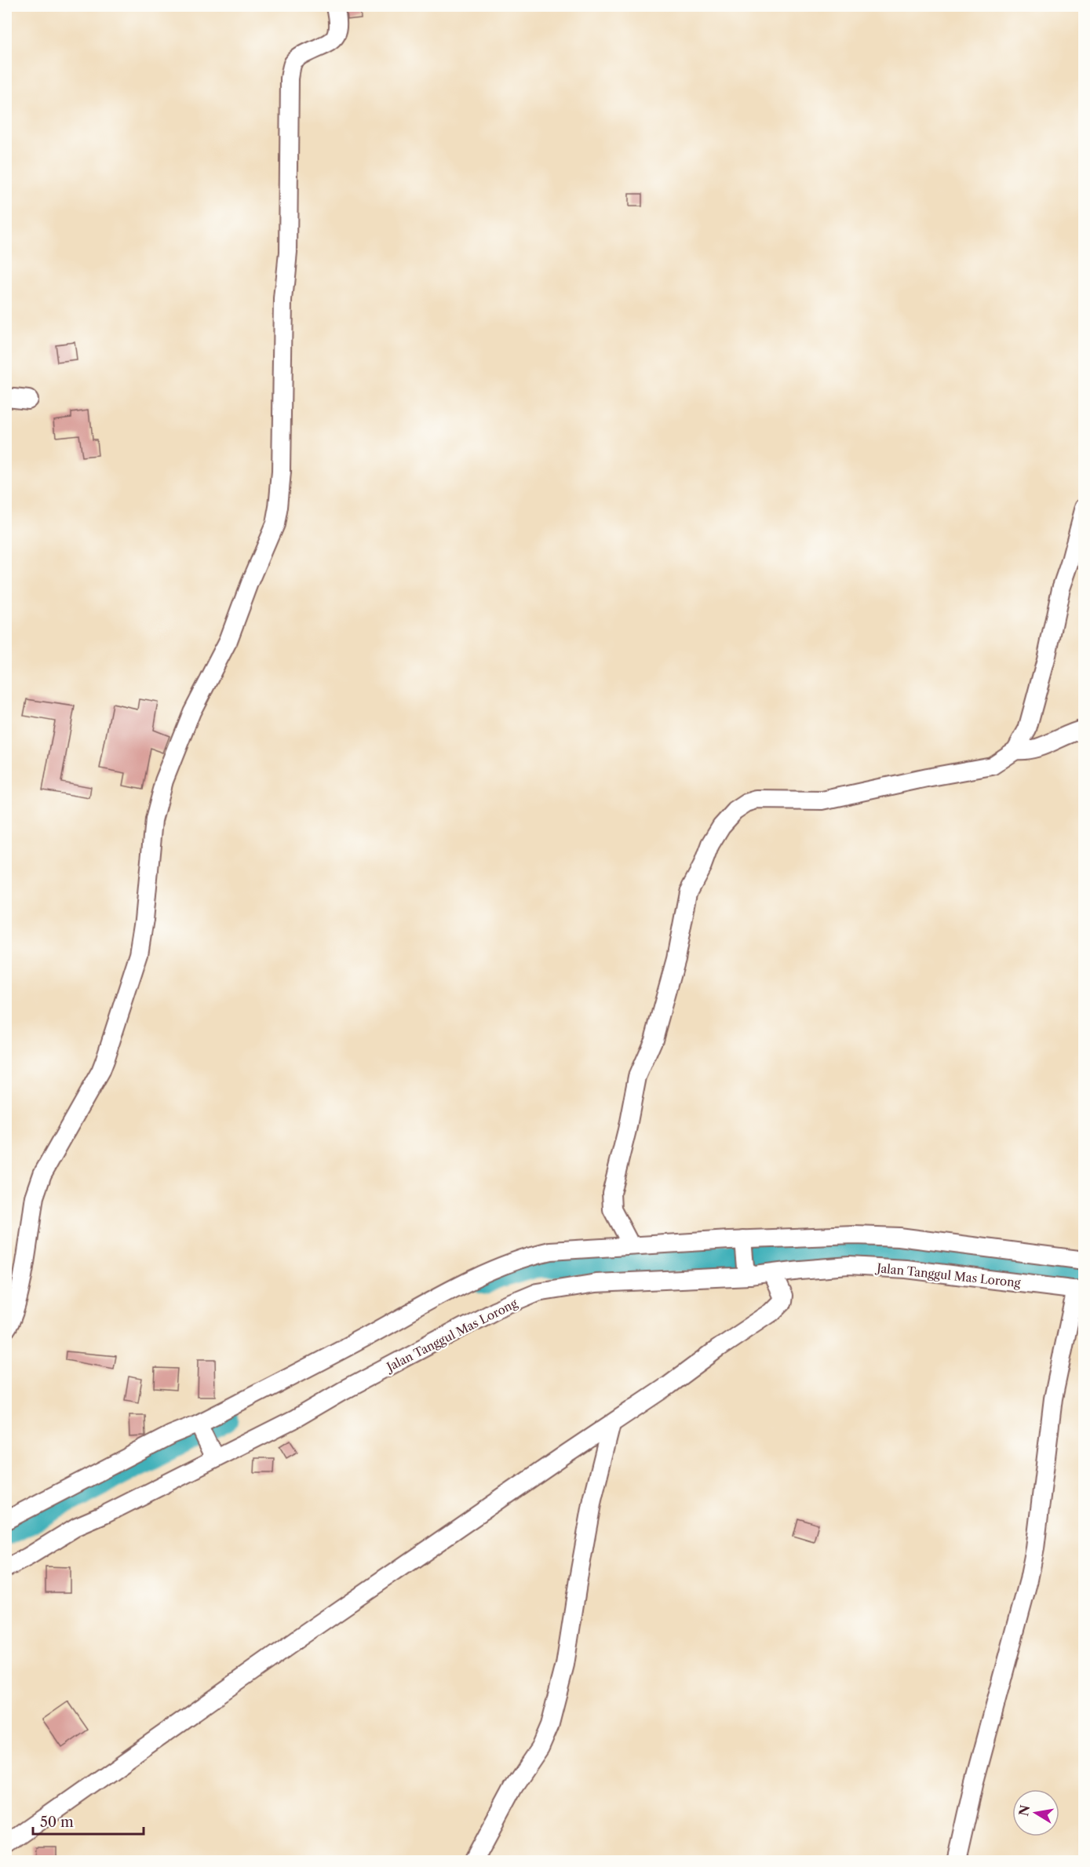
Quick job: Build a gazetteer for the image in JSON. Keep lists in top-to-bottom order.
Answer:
{
  "streets": {
    "street": ["Jalan Tanggul Mas Lorong"]
  },
  "scale_bar": "50 m",
  "north": "left"
}
